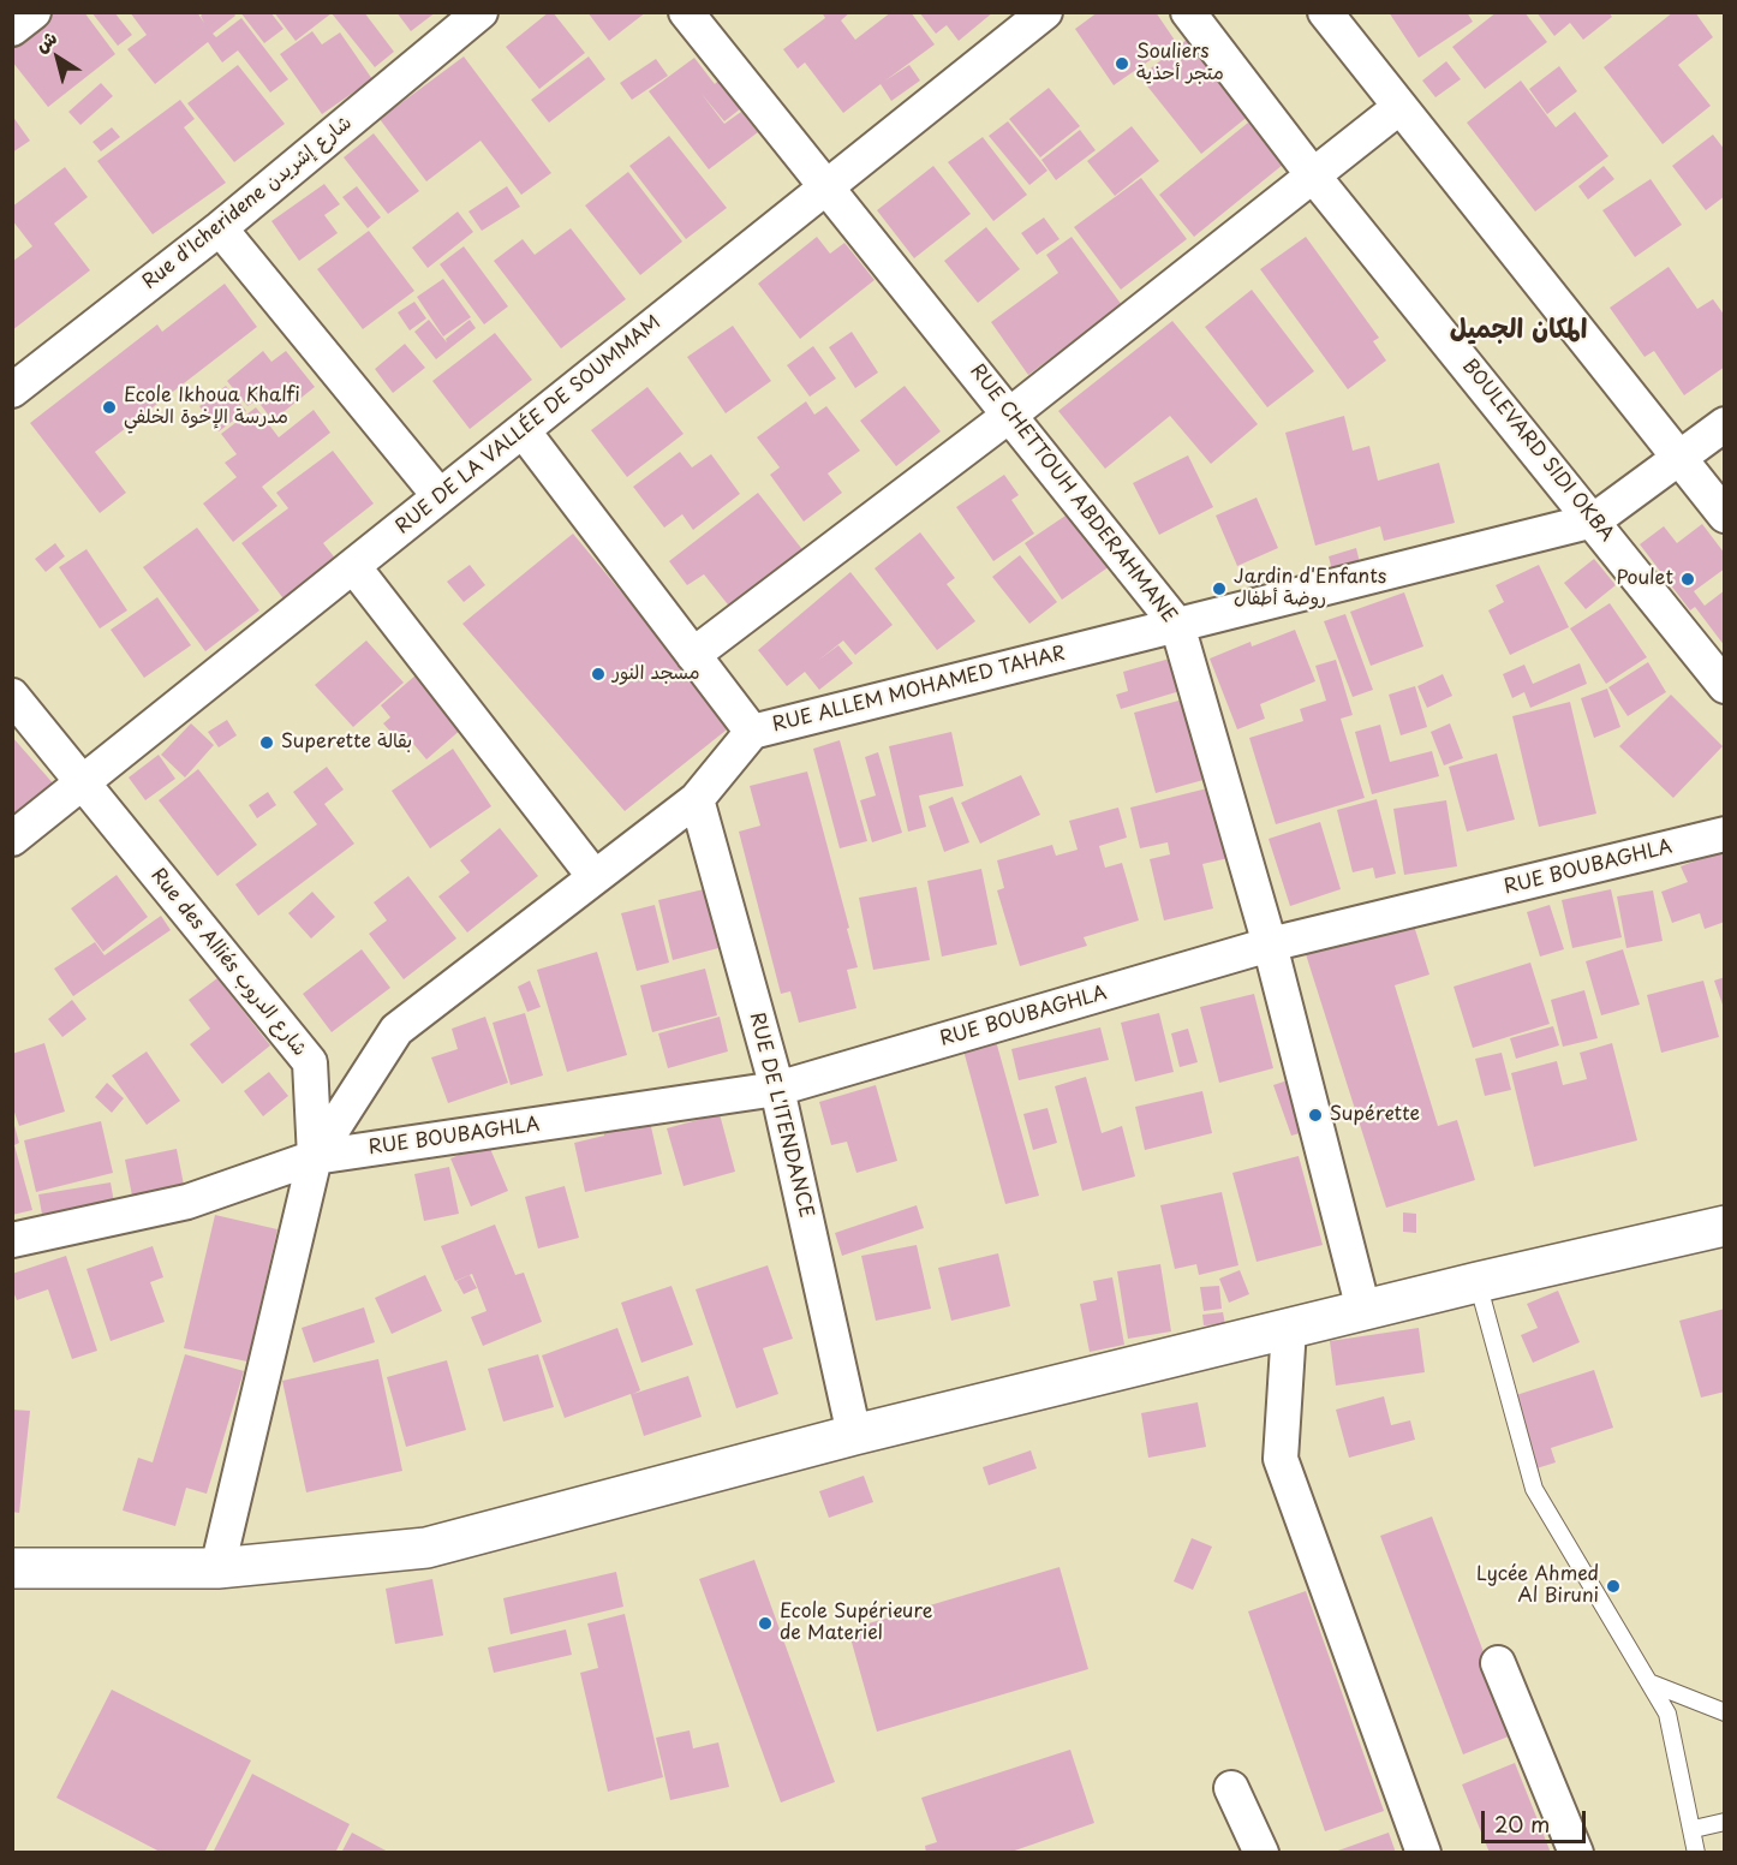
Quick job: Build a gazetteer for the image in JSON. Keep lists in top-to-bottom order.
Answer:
{
  "streets": {
    "street": [
      "Rue d'Icheridene شارع إشريدن",
      "RUE DE LA VALLÉE DE SOUMMAM",
      "BOULEVARD SIDI OKBA",
      "RUE CHETTOUH ABDERAHMANE",
      "RUE ALLEM MOHAMED TAHAR",
      "RUE BOUBAGHLA",
      "Rue des Alliés شارع الدروب",
      "RUE DE L'ITENDANCE"
    ]
  },
  "crossings": [
    ["RUE DE LA VALLÉE DE SOUMMAM", "RUE CHETTOUH ABDERAHMANE"],
    ["RUE DE LA VALLÉE DE SOUMMAM", "Rue des Alliés شارع الدروب"],
    ["BOULEVARD SIDI OKBA", "RUE ALLEM MOHAMED TAHAR"],
    ["RUE CHETTOUH ABDERAHMANE", "RUE ALLEM MOHAMED TAHAR"],
    ["RUE CHETTOUH ABDERAHMANE", "RUE BOUBAGHLA"],
    ["RUE ALLEM MOHAMED TAHAR", "RUE BOUBAGHLA"],
    ["RUE ALLEM MOHAMED TAHAR", "Rue des Alliés شارع الدروب"],
    ["RUE ALLEM MOHAMED TAHAR", "RUE DE L'ITENDANCE"],
    ["RUE BOUBAGHLA", "Rue des Alliés شارع الدروب"],
    ["RUE BOUBAGHLA", "RUE DE L'ITENDANCE"]
  ],
  "districts": ["المكان الجميل"],
  "places": [
    "Souliers متجر أحذية",
    "Ecole Ikhoua Khalfi مدرسة الإخوة الخلفي",
    "Poulet",
    "Jardin d'Enfants روضة أطفال",
    "مسجد النور",
    "Superette بقالة",
    "Supérette",
    "Lycée Ahmed Al Biruni",
    "Ecole Supérieure de Materiel"
  ],
  "scale_bar": "20 m",
  "north": "top left"
}
